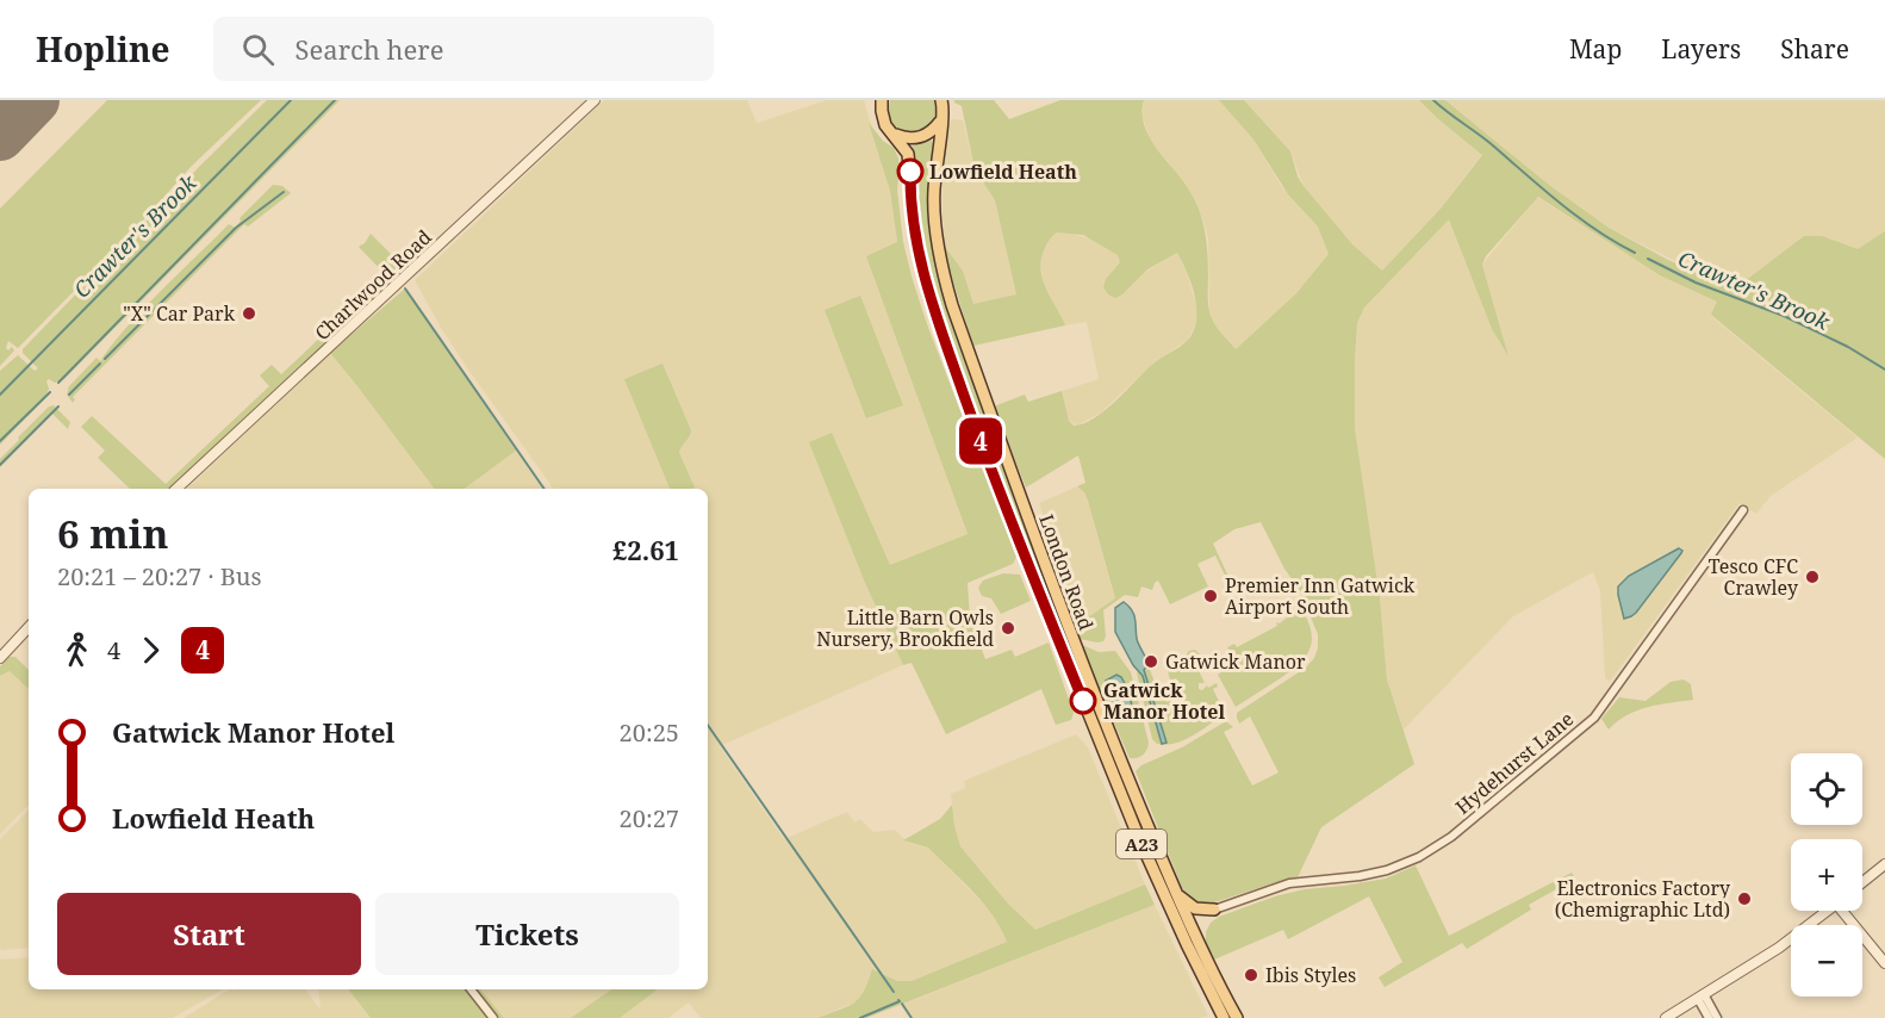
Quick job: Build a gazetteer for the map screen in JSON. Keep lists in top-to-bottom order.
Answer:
{
  "streets": {
    "main road": ["London Road", "A23"],
    "street": ["Charlwood Road", "Hydehurst Lane"]
  },
  "water": ["Crawter's Brook"],
  "places": [
    "Lowfield Heath",
    "\"X\" Car Park",
    "Tesco CFC Crawley",
    "Premier Inn Gatwick Airport South",
    "Little Barn Owls Nursery, Brookfield",
    "Gatwick Manor",
    "Gatwick Manor Hotel",
    "Electronics Factory (Chemigraphic Ltd)",
    "Ibis Styles"
  ],
  "lines": ["bus line 4"],
  "page": {
    "header": "Hopline",
    "search": "Search here",
    "nav": ["Map", "Layers", "Share"],
    "on_map": "4",
    "heading": ["6 min", "20:21 – 20:27 · Bus", "£2.61"],
    "legs": ["4", "4"],
    "list": [
      {
        "name": "Gatwick Manor Hotel",
        "value": "20:25"
      },
      {
        "name": "Lowfield Heath",
        "value": "20:27"
      }
    ],
    "map_buttons": ["+", "−"],
    "buttons": ["Start", "Tickets"]
  }
}
